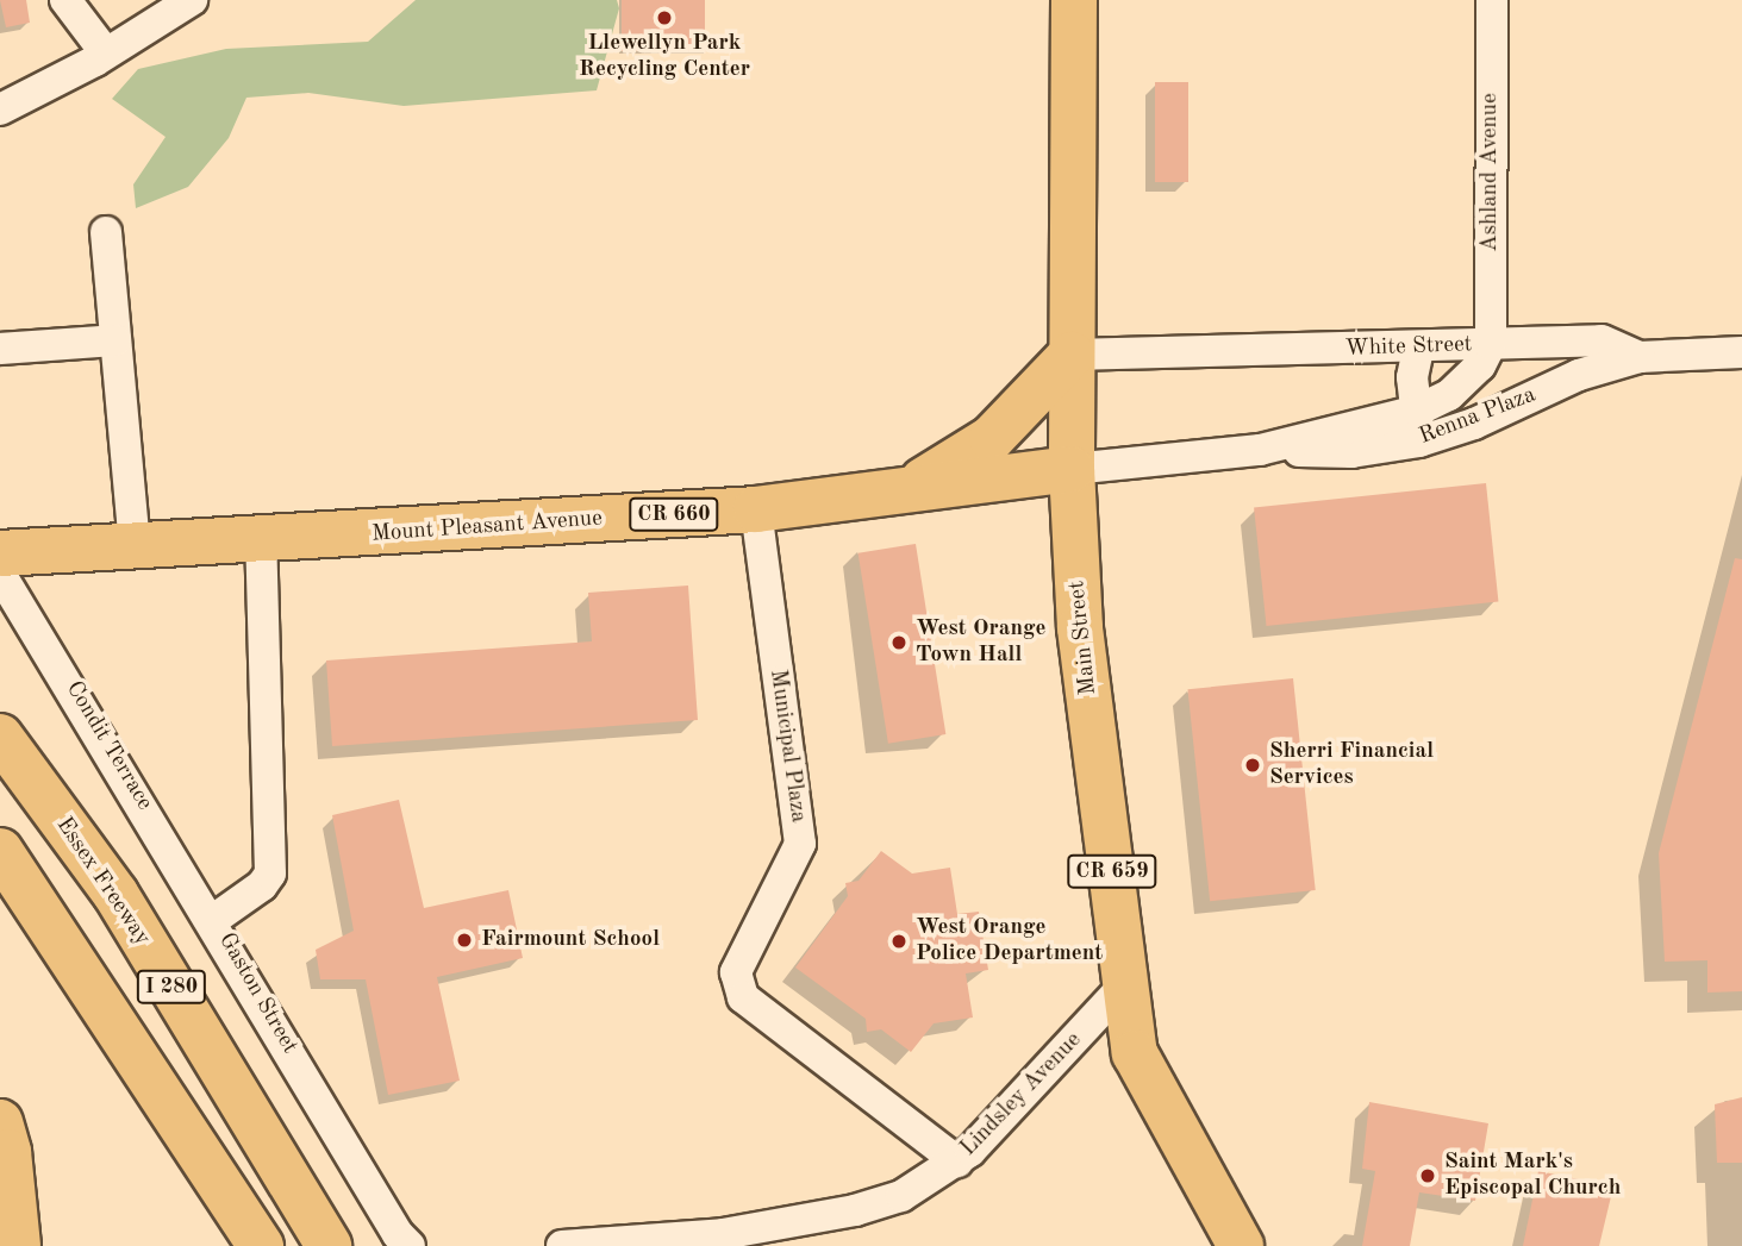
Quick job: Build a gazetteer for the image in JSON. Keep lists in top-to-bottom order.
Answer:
{
  "streets": {
    "main road": [
      "CR 660",
      "Mount Pleasant Avenue",
      "Main Street",
      "CR 659",
      "Essex Freeway",
      "I 280"
    ],
    "street": [
      "Ashland Avenue",
      "White Street",
      "Renna Plaza",
      "Condit Terrace",
      "Municipal Plaza",
      "Gaston Street",
      "Lindsley Avenue"
    ]
  },
  "crossings": [
    ["Ashland Avenue", "White Street"],
    ["Ashland Avenue", "Renna Plaza"],
    ["White Street", "Renna Plaza"],
    ["White Street", "Main Street"],
    ["Renna Plaza", "Mount Pleasant Avenue"],
    ["Renna Plaza", "Main Street"],
    ["Mount Pleasant Avenue", "Main Street"],
    ["Mount Pleasant Avenue", "Municipal Plaza"],
    ["Mount Pleasant Avenue", "Gaston Street"],
    ["Main Street", "Lindsley Avenue"],
    ["Condit Terrace", "Gaston Street"],
    ["Municipal Plaza", "Lindsley Avenue"]
  ],
  "places": [
    "Llewellyn Park Recycling Center",
    "West Orange Town Hall",
    "Sherri Financial Services",
    "Fairmount School",
    "West Orange Police Department",
    "Saint Mark's Episcopal Church"
  ]
}
